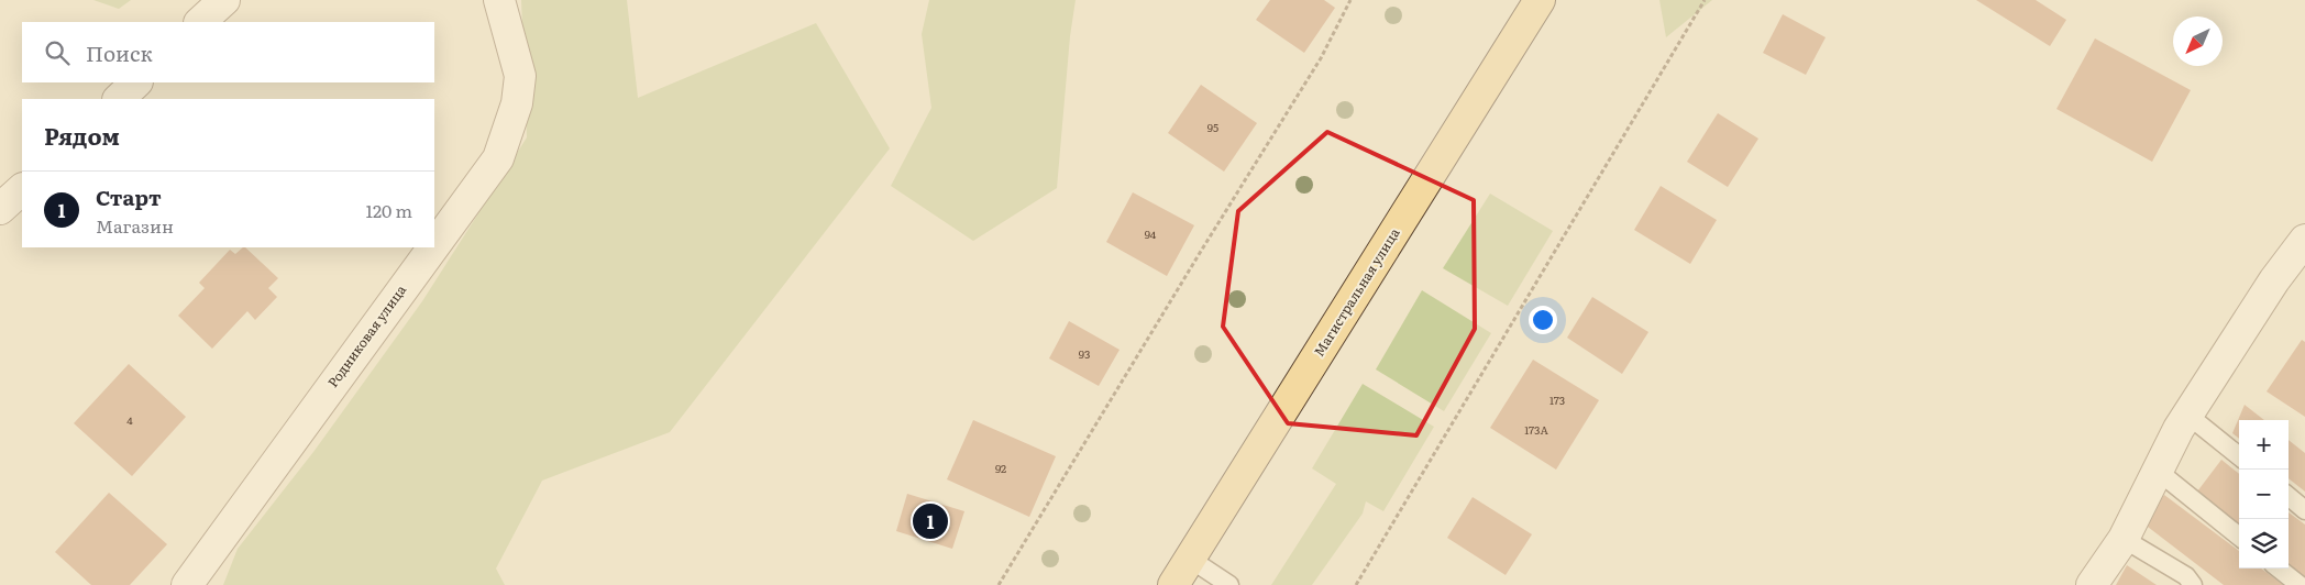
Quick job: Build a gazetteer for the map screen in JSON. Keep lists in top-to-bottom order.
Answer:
{
  "streets": {
    "main road": ["Магистральная улица"],
    "street": ["Родниковая улица"]
  },
  "house_numbers": [
    "95",
    "94",
    "93",
    "173",
    "4",
    "173А",
    "92"
  ],
  "north": "bottom left",
  "page": {
    "search": "Поиск",
    "heading": "Рядом",
    "list": [
      {
        "mark": "1",
        "name": "Старт",
        "note": "Магазин",
        "value": "120 m"
      }
    ],
    "map_buttons": ["+", "−"],
    "pins": "1"
  }
}
